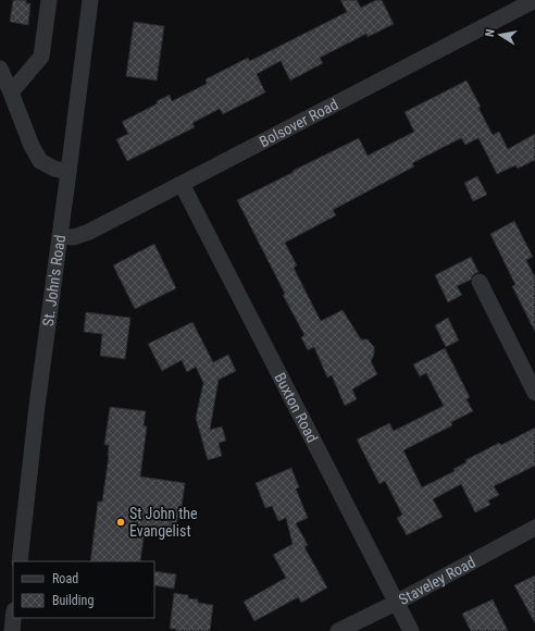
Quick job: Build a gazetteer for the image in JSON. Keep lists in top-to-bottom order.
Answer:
{
  "streets": {
    "street": [
      "Bolsover Road",
      "St. John's Road",
      "Buxton Road",
      "Staveley Road"
    ]
  },
  "crossings": [
    ["Bolsover Road", "St. John's Road"],
    ["Bolsover Road", "Buxton Road"],
    ["Buxton Road", "Staveley Road"]
  ],
  "places": ["St John the Evangelist"],
  "legend": ["Road", "Building"],
  "north": "left"
}
